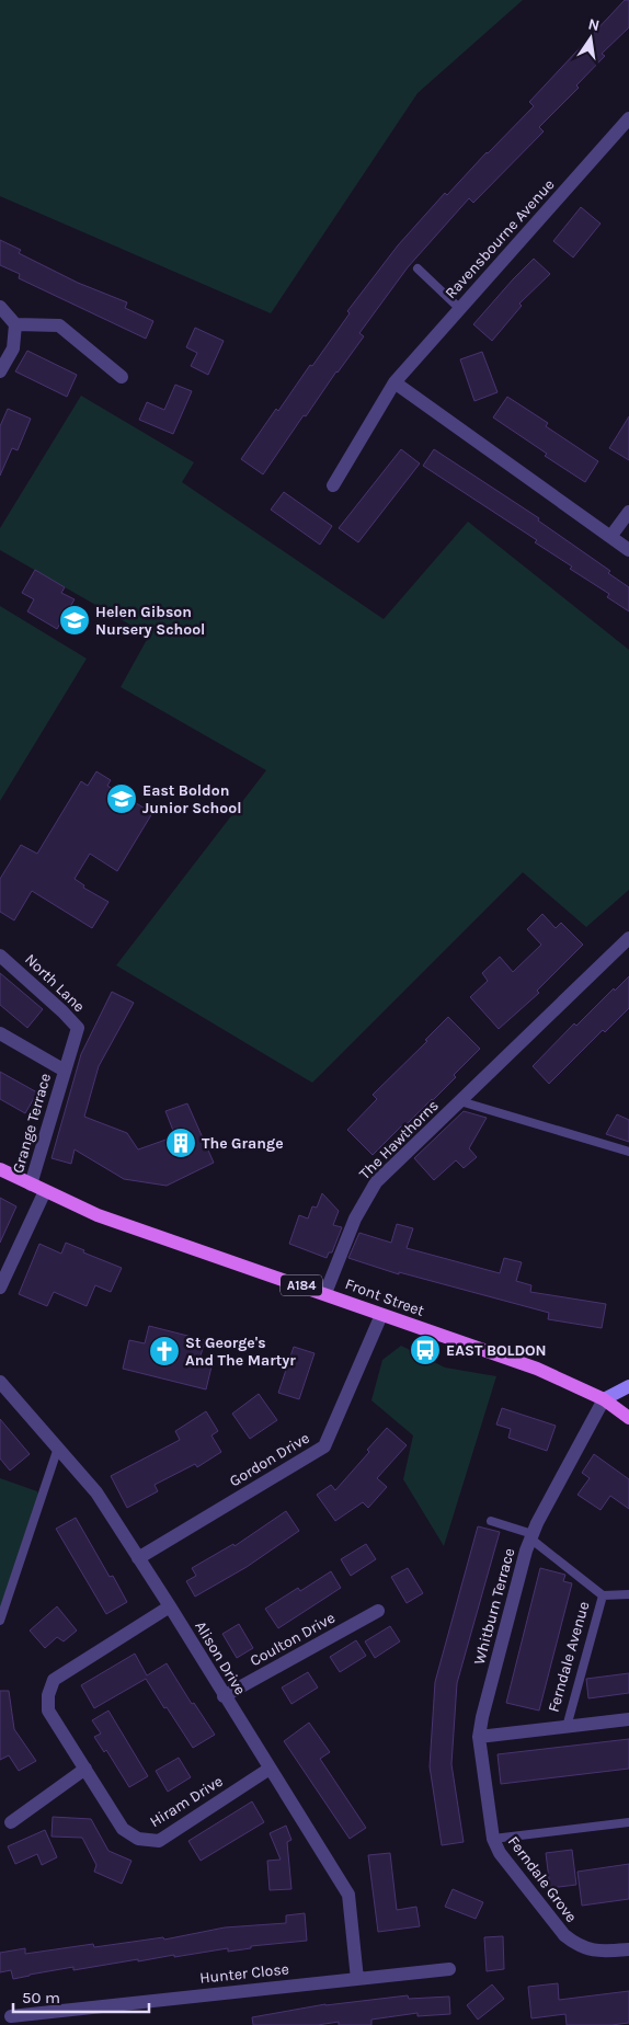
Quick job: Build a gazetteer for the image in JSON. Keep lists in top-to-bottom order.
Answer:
{
  "streets": {
    "main road": ["A184", "Front Street"],
    "street": [
      "Ravensbourne Avenue",
      "North Lane",
      "Grange Terrace",
      "The Hawthorns",
      "Gordon Drive",
      "Whitburn Terrace",
      "Coulton Drive",
      "Ferndale Avenue",
      "Alison Drive",
      "Hiram Drive",
      "Ferndale Grove",
      "Hunter Close"
    ]
  },
  "crossings": [
    ["North Lane", "Grange Terrace"],
    ["Grange Terrace", "Front Street"],
    ["The Hawthorns", "Front Street"],
    ["A184", "Front Street"],
    ["A184", "Whitburn Terrace"],
    ["Front Street", "Gordon Drive"],
    ["Front Street", "Whitburn Terrace"],
    ["Gordon Drive", "Alison Drive"],
    ["Whitburn Terrace", "Ferndale Avenue"],
    ["Whitburn Terrace", "Ferndale Grove"],
    ["Coulton Drive", "Alison Drive"],
    ["Alison Drive", "Hiram Drive"],
    ["Alison Drive", "Hunter Close"]
  ],
  "places": {
    "school or university": ["Helen Gibson Nursery School", "East Boldon Junior School"],
    "building": ["The Grange"],
    "bus stop": ["EAST BOLDON"],
    "church": ["St George's And The Martyr"]
  },
  "scale_bar": "50 m",
  "north": "top"
}
